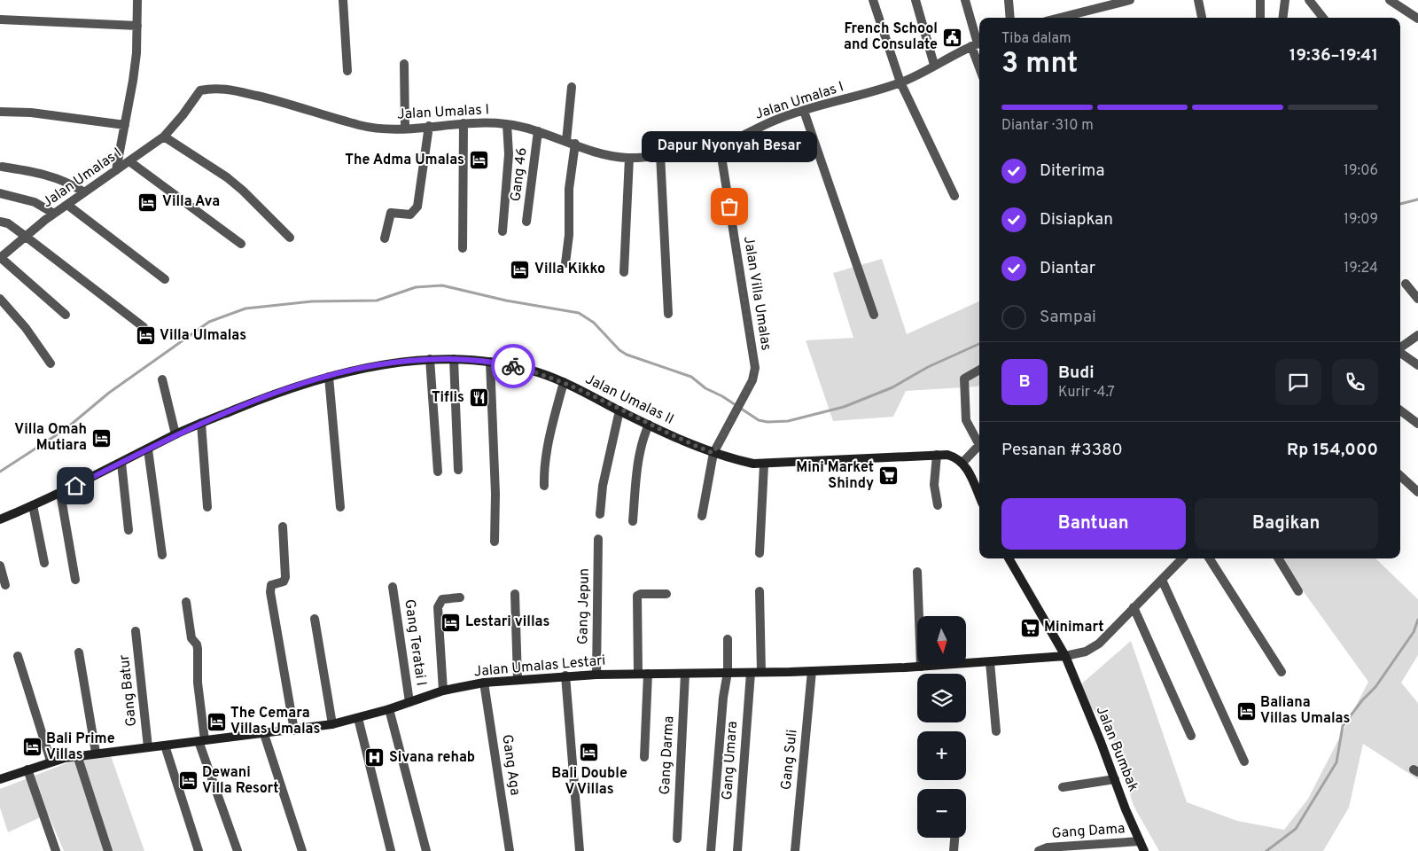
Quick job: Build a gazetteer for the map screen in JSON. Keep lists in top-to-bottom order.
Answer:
{
  "streets": {
    "street": [
      "Jalan Umalas I",
      "Gang 46",
      "Jalan Villa Umalas",
      "Jalan Umalas II",
      "Gang Jepun",
      "Gang Teratai I",
      "Jalan Umalas Lestari",
      "Gang Batur",
      "Jalan Bumbak",
      "Gang Darma",
      "Gang Suli",
      "Gang Umara",
      "Gang Aga",
      "Gang Dama"
    ]
  },
  "crossings": [
    ["Jalan Umalas I", "Gang 46"],
    ["Jalan Umalas I", "Jalan Villa Umalas"],
    ["Jalan Villa Umalas", "Jalan Umalas II"],
    ["Gang Jepun", "Jalan Umalas Lestari"],
    ["Gang Teratai I", "Jalan Umalas Lestari"],
    ["Jalan Umalas Lestari", "Gang Batur"],
    ["Jalan Umalas Lestari", "Jalan Bumbak"],
    ["Jalan Umalas Lestari", "Gang Darma"],
    ["Jalan Umalas Lestari", "Gang Suli"],
    ["Jalan Umalas Lestari", "Gang Umara"],
    ["Jalan Umalas Lestari", "Gang Aga"],
    ["Jalan Bumbak", "Gang Dama"]
  ],
  "places": {
    "public building": ["French School and Consulate"],
    "hotel": [
      "The Adma Umalas",
      "Villa Ava",
      "Villa Kikko",
      "Villa Ulmalas",
      "Villa Omah Mutiara",
      "Lestari villas",
      "Baliana Villas Umalas",
      "The Cemara Villas Umalas",
      "Bali Prime Villas",
      "Bali Double V Villas",
      "Dewani Villa Resort"
    ],
    "other": ["Dapur Nyonyah Besar"],
    "restaurant": ["Tiflis"],
    "supermarket": ["Mini Market Shindy", "Minimart"],
    "hospital": ["Sivana rehab"]
  },
  "north": "bottom",
  "page": {
    "heading": ["3 mnt", "Tiba dalam", "19:36–19:41"],
    "panel": [
      "Budi",
      "Kurir · 4.7",
      "Pesanan #3380",
      "Rp 154,000"
    ],
    "bar": "Diantar · 310 m",
    "bubble": "Dapur Nyonyah Besar",
    "list": [
      ["Diterima", "19:06"],
      ["Disiapkan", "19:09"],
      ["Diantar", "19:24"],
      "Sampai"
    ],
    "round": "B",
    "buttons": ["Bantuan", "Bagikan"],
    "map_buttons": ["+", "−"]
  }
}
